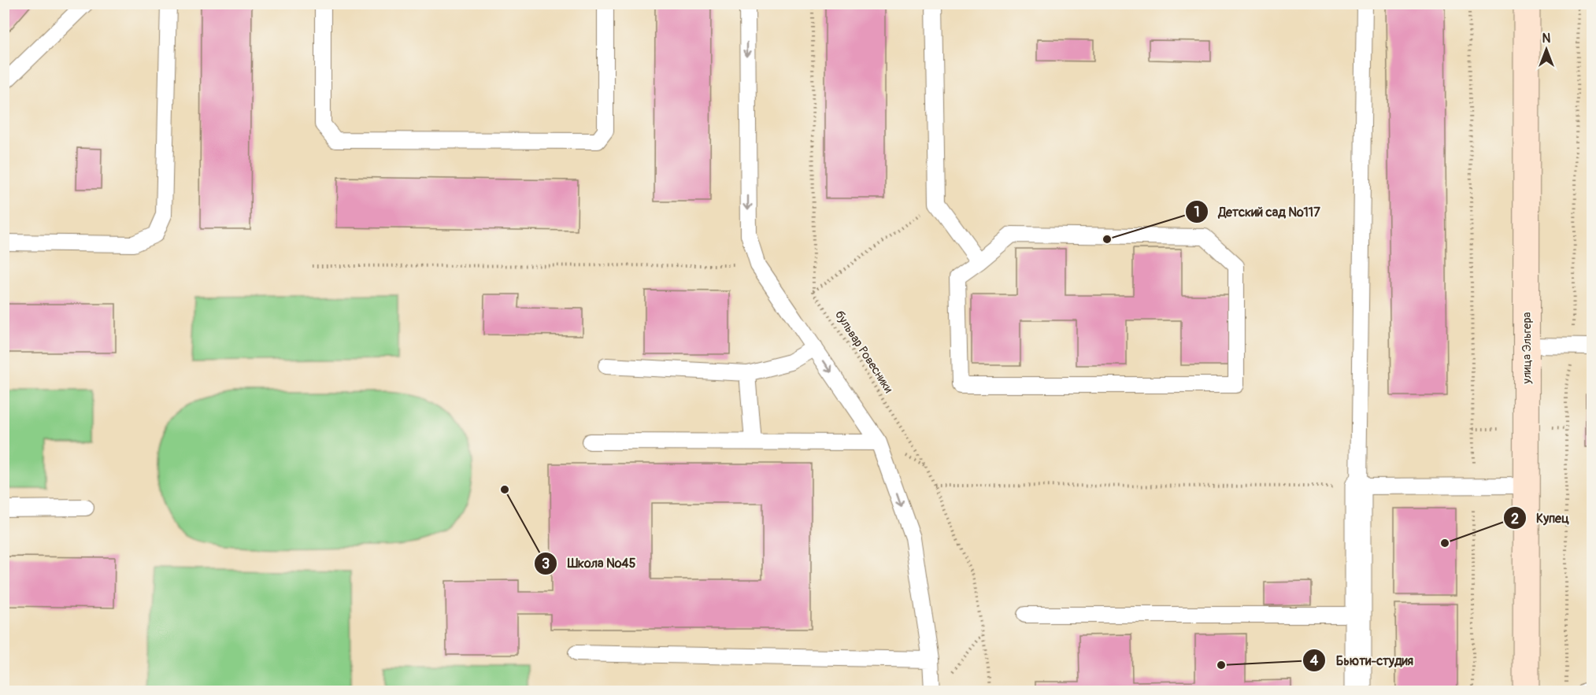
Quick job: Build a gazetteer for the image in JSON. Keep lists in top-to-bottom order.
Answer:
{
  "streets": {
    "street": ["улица Эльгера"],
    "path": ["бульвар Ровесники"]
  },
  "places": [
    "Детский сад №117",
    "Школа №45",
    "Купец",
    "Бьюти-студия"
  ],
  "north": "top"
}
